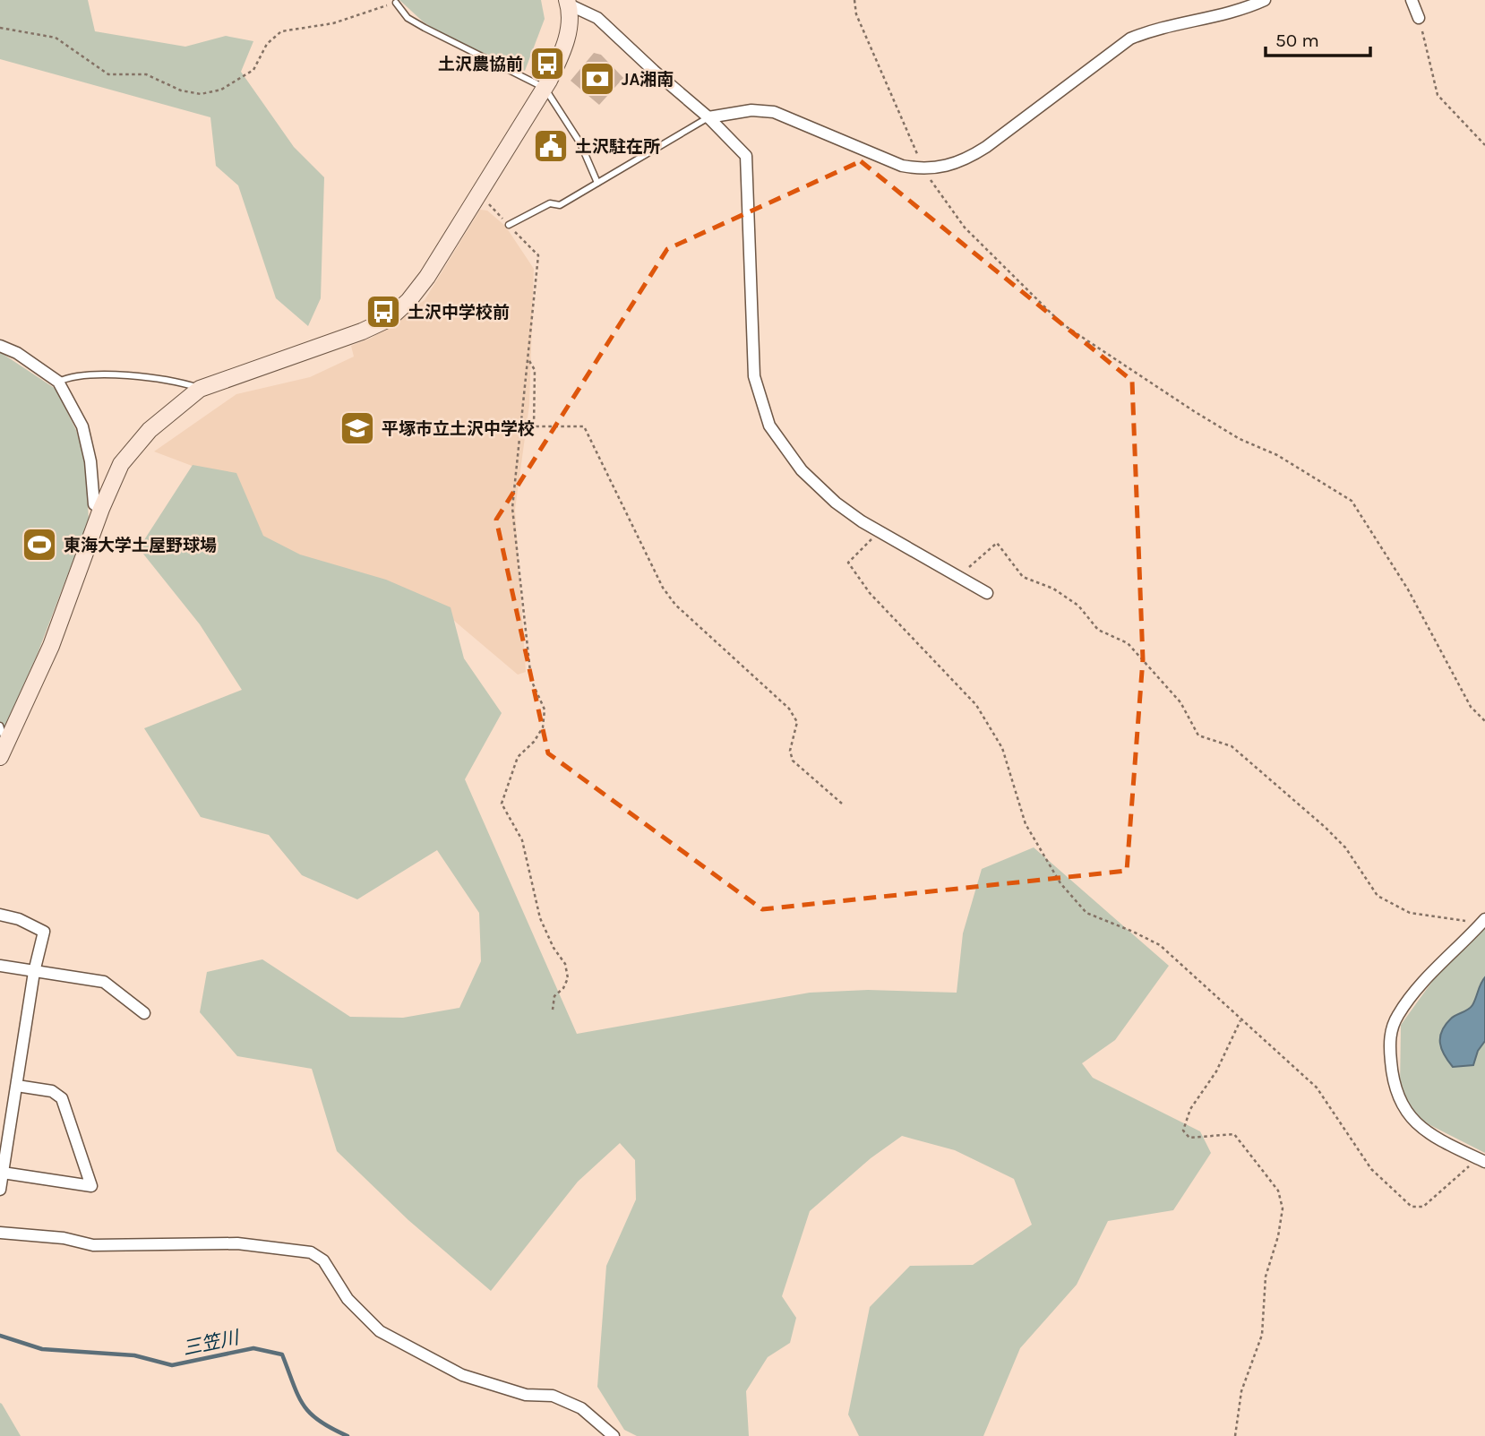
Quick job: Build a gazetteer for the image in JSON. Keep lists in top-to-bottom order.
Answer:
{
  "water": ["三笠川"],
  "places": {
    "bus stop": ["土沢農協前", "土沢中学校前"],
    "bank": ["JA湘南"],
    "public building": ["土沢駐在所"],
    "school or university": ["平塚市立土沢中学校"],
    "sports": ["東海大学土屋野球場"]
  },
  "scale_bar": "50 m"
}
